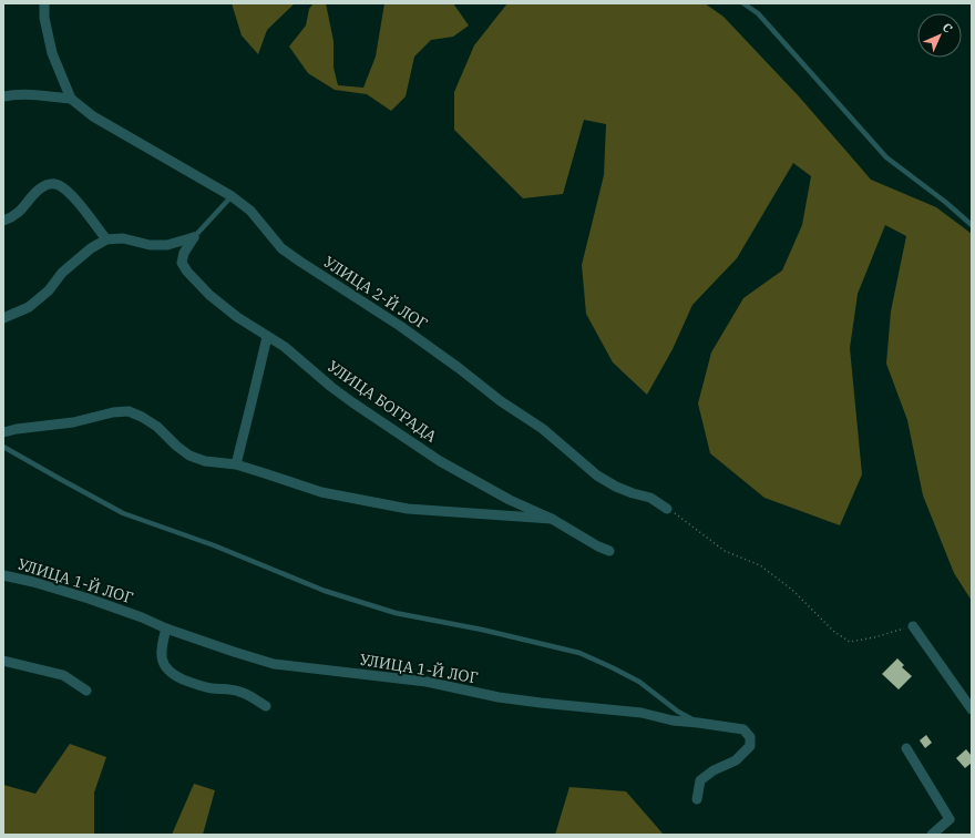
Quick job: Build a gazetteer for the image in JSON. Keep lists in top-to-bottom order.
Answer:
{
  "streets": {
    "street": ["УЛИЦА 2-Й ЛОГ", "УЛИЦА БОГРАДА", "УЛИЦА 1-Й ЛОГ"]
  },
  "north": "top right"
}
